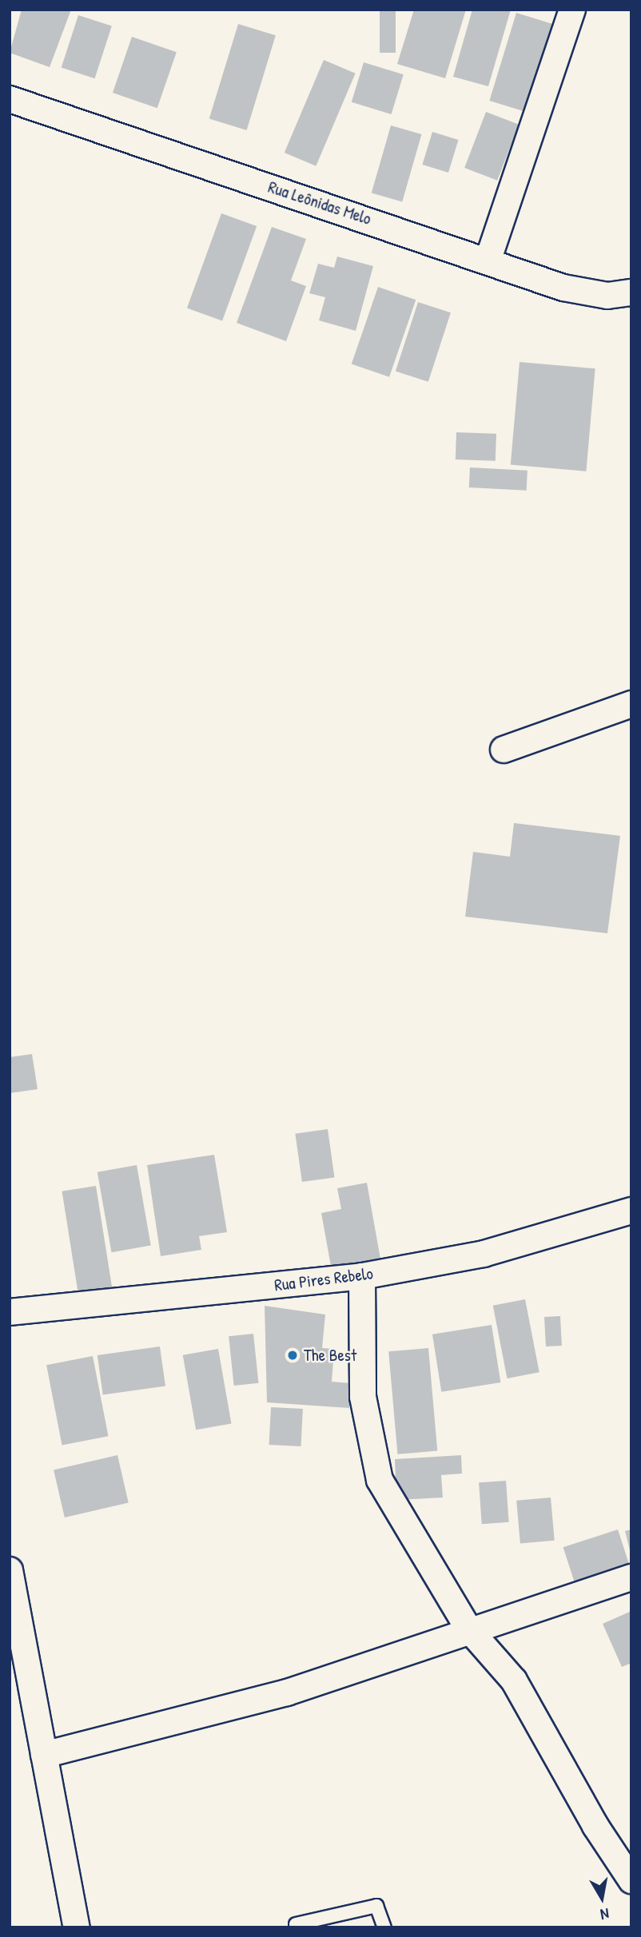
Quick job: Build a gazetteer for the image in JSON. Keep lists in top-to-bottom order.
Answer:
{
  "streets": {
    "street": ["Rua Leônidas Melo", "Rua Pires Rebelo"]
  },
  "places": ["The Best"],
  "north": "bottom"
}
